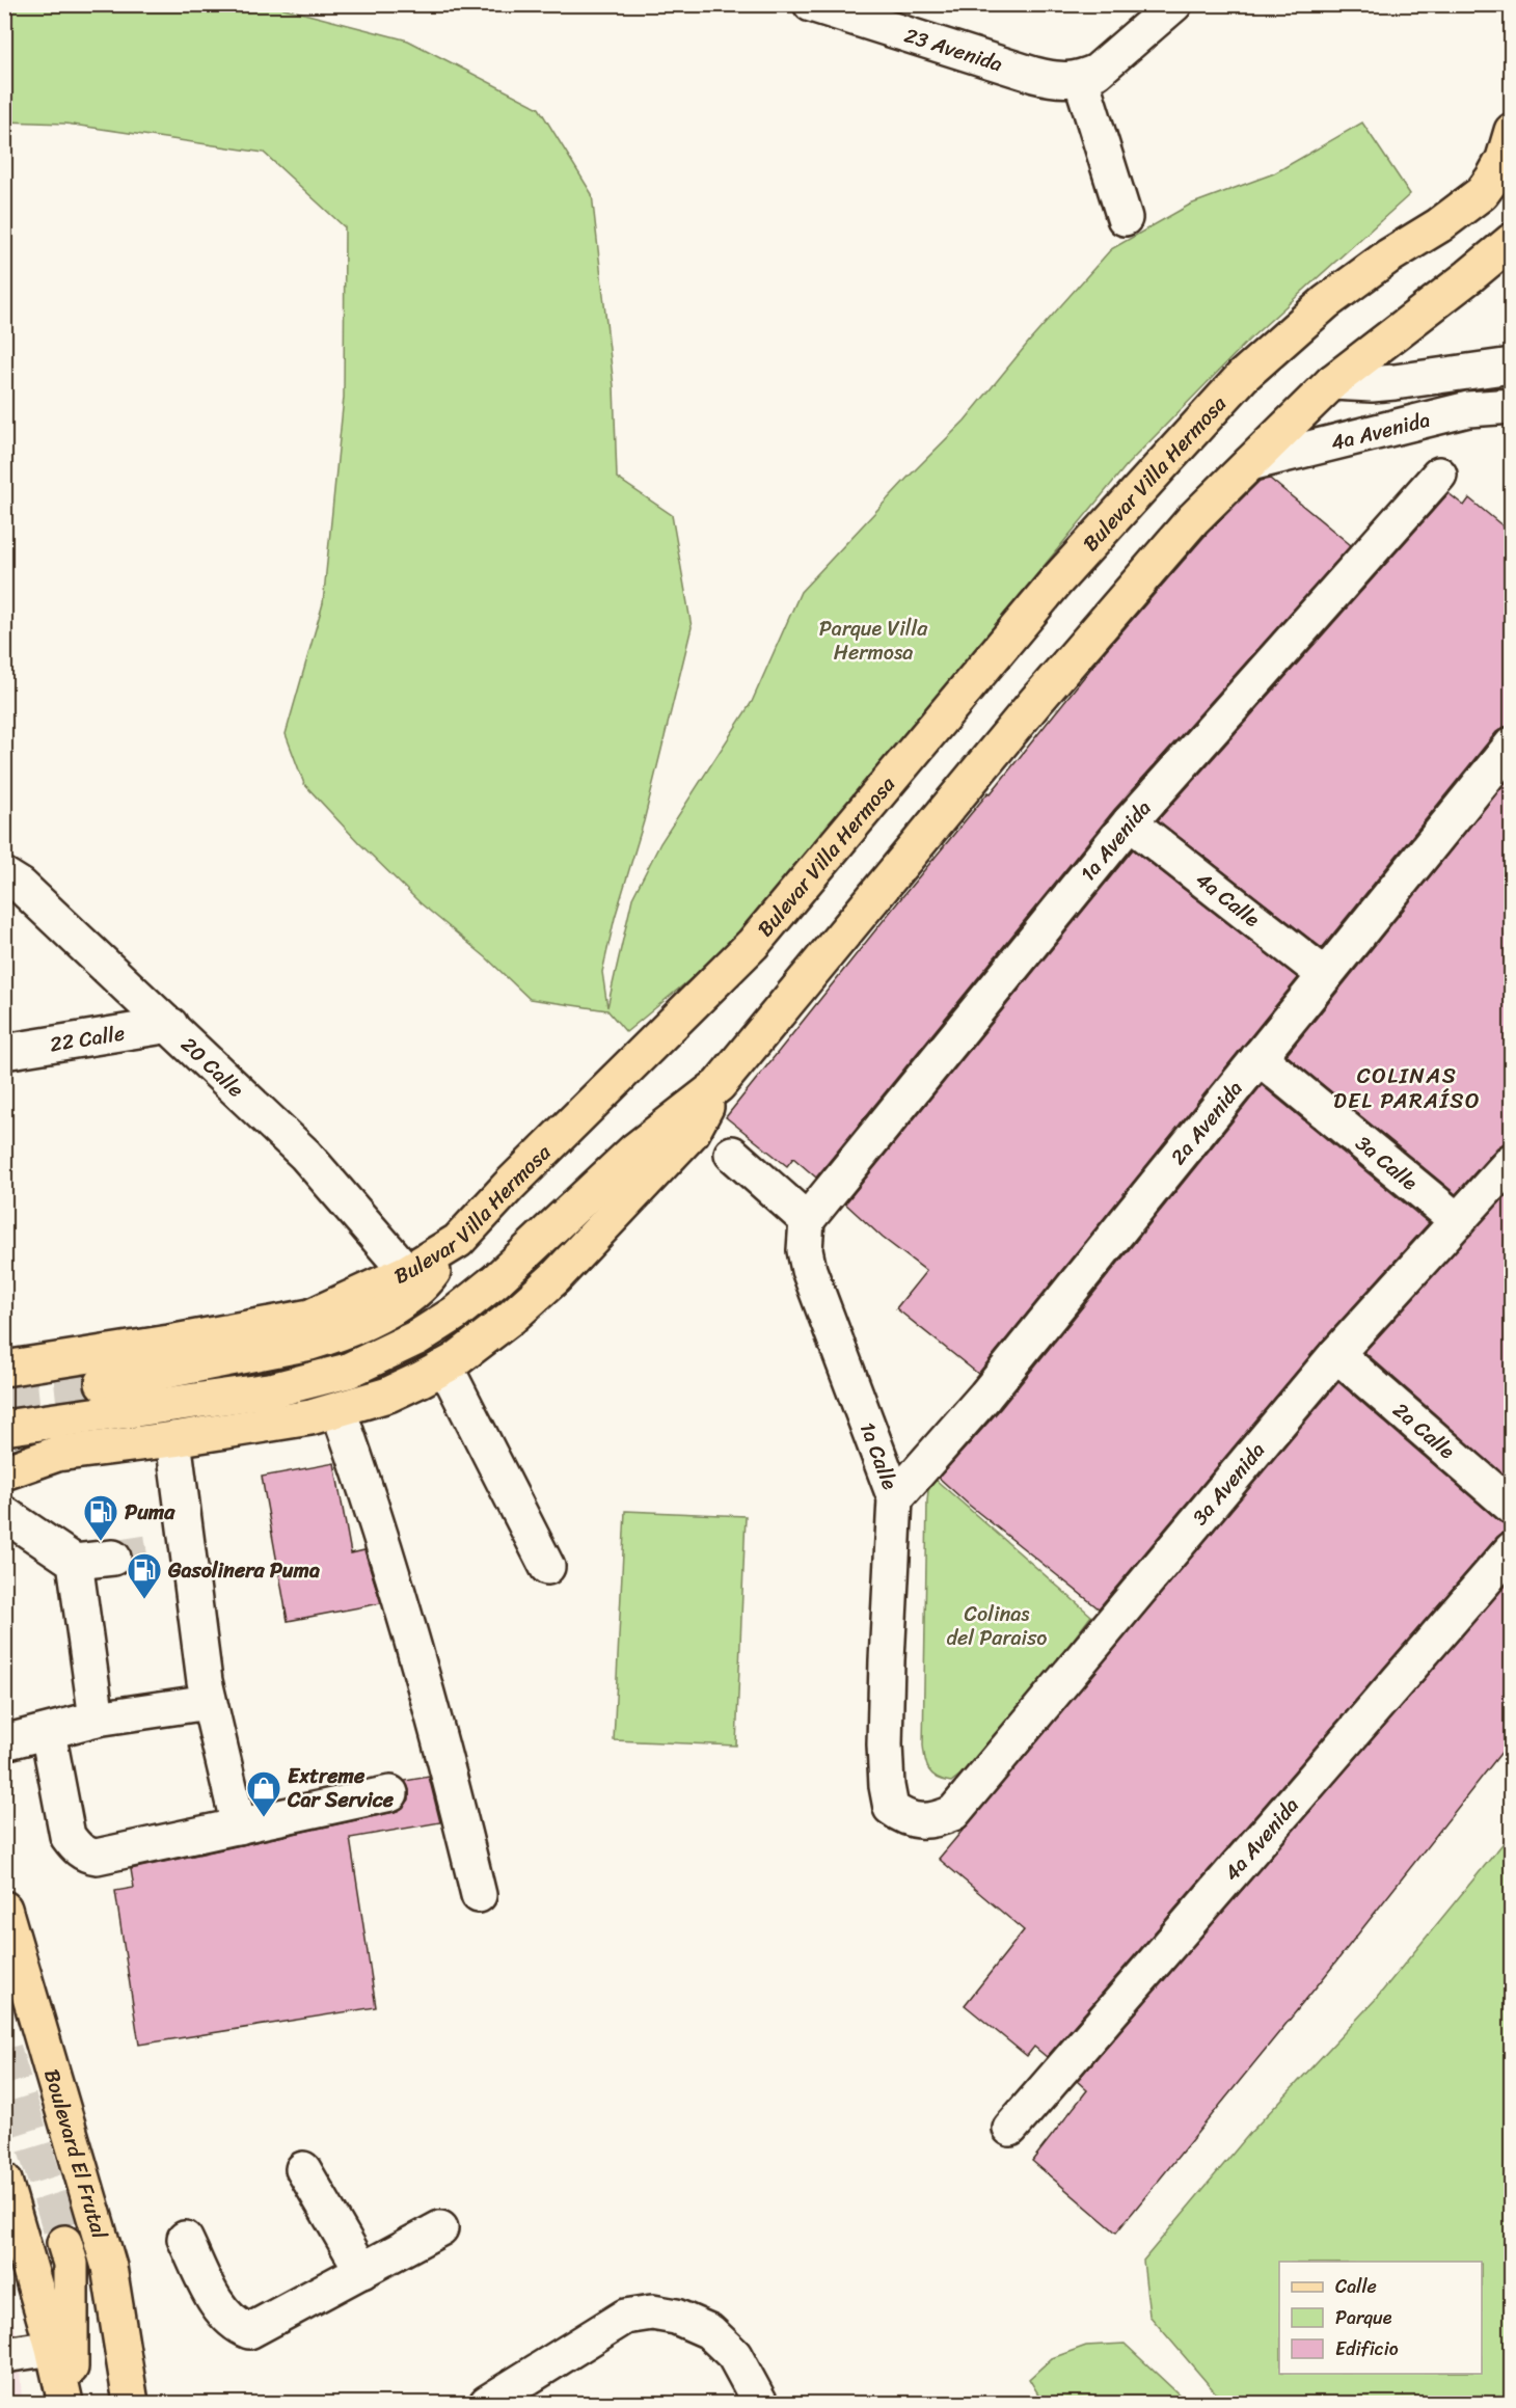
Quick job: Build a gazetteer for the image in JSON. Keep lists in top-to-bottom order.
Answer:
{
  "streets": {
    "main road": ["Bulevar Villa Hermosa", "Boulevard El Frutal"],
    "street": [
      "23 Avenida",
      "4a Avenida",
      "1a Avenida",
      "4a Calle",
      "22 Calle",
      "20 Calle",
      "2a Avenida",
      "3a Calle",
      "2a Calle",
      "1a Calle",
      "3a Avenida"
    ]
  },
  "crossings": [
    ["Bulevar Villa Hermosa", "20 Calle"],
    ["1a Avenida", "4a Calle"],
    ["1a Avenida", "1a Calle"],
    ["4a Calle", "2a Avenida"],
    ["22 Calle", "20 Calle"],
    ["2a Avenida", "3a Calle"],
    ["2a Avenida", "1a Calle"],
    ["3a Calle", "3a Avenida"],
    ["2a Calle", "3a Avenida"],
    ["1a Calle", "3a Avenida"]
  ],
  "districts": ["COLINAS DEL PARAÍSO"],
  "parks": ["Parque Villa Hermosa", "Colinas del Paraiso"],
  "places": {
    "fuel station": ["Puma", "Gasolinera Puma"],
    "shop": ["Extreme Car Service"]
  },
  "legend": ["Calle", "Parque", "Edificio"]
}
